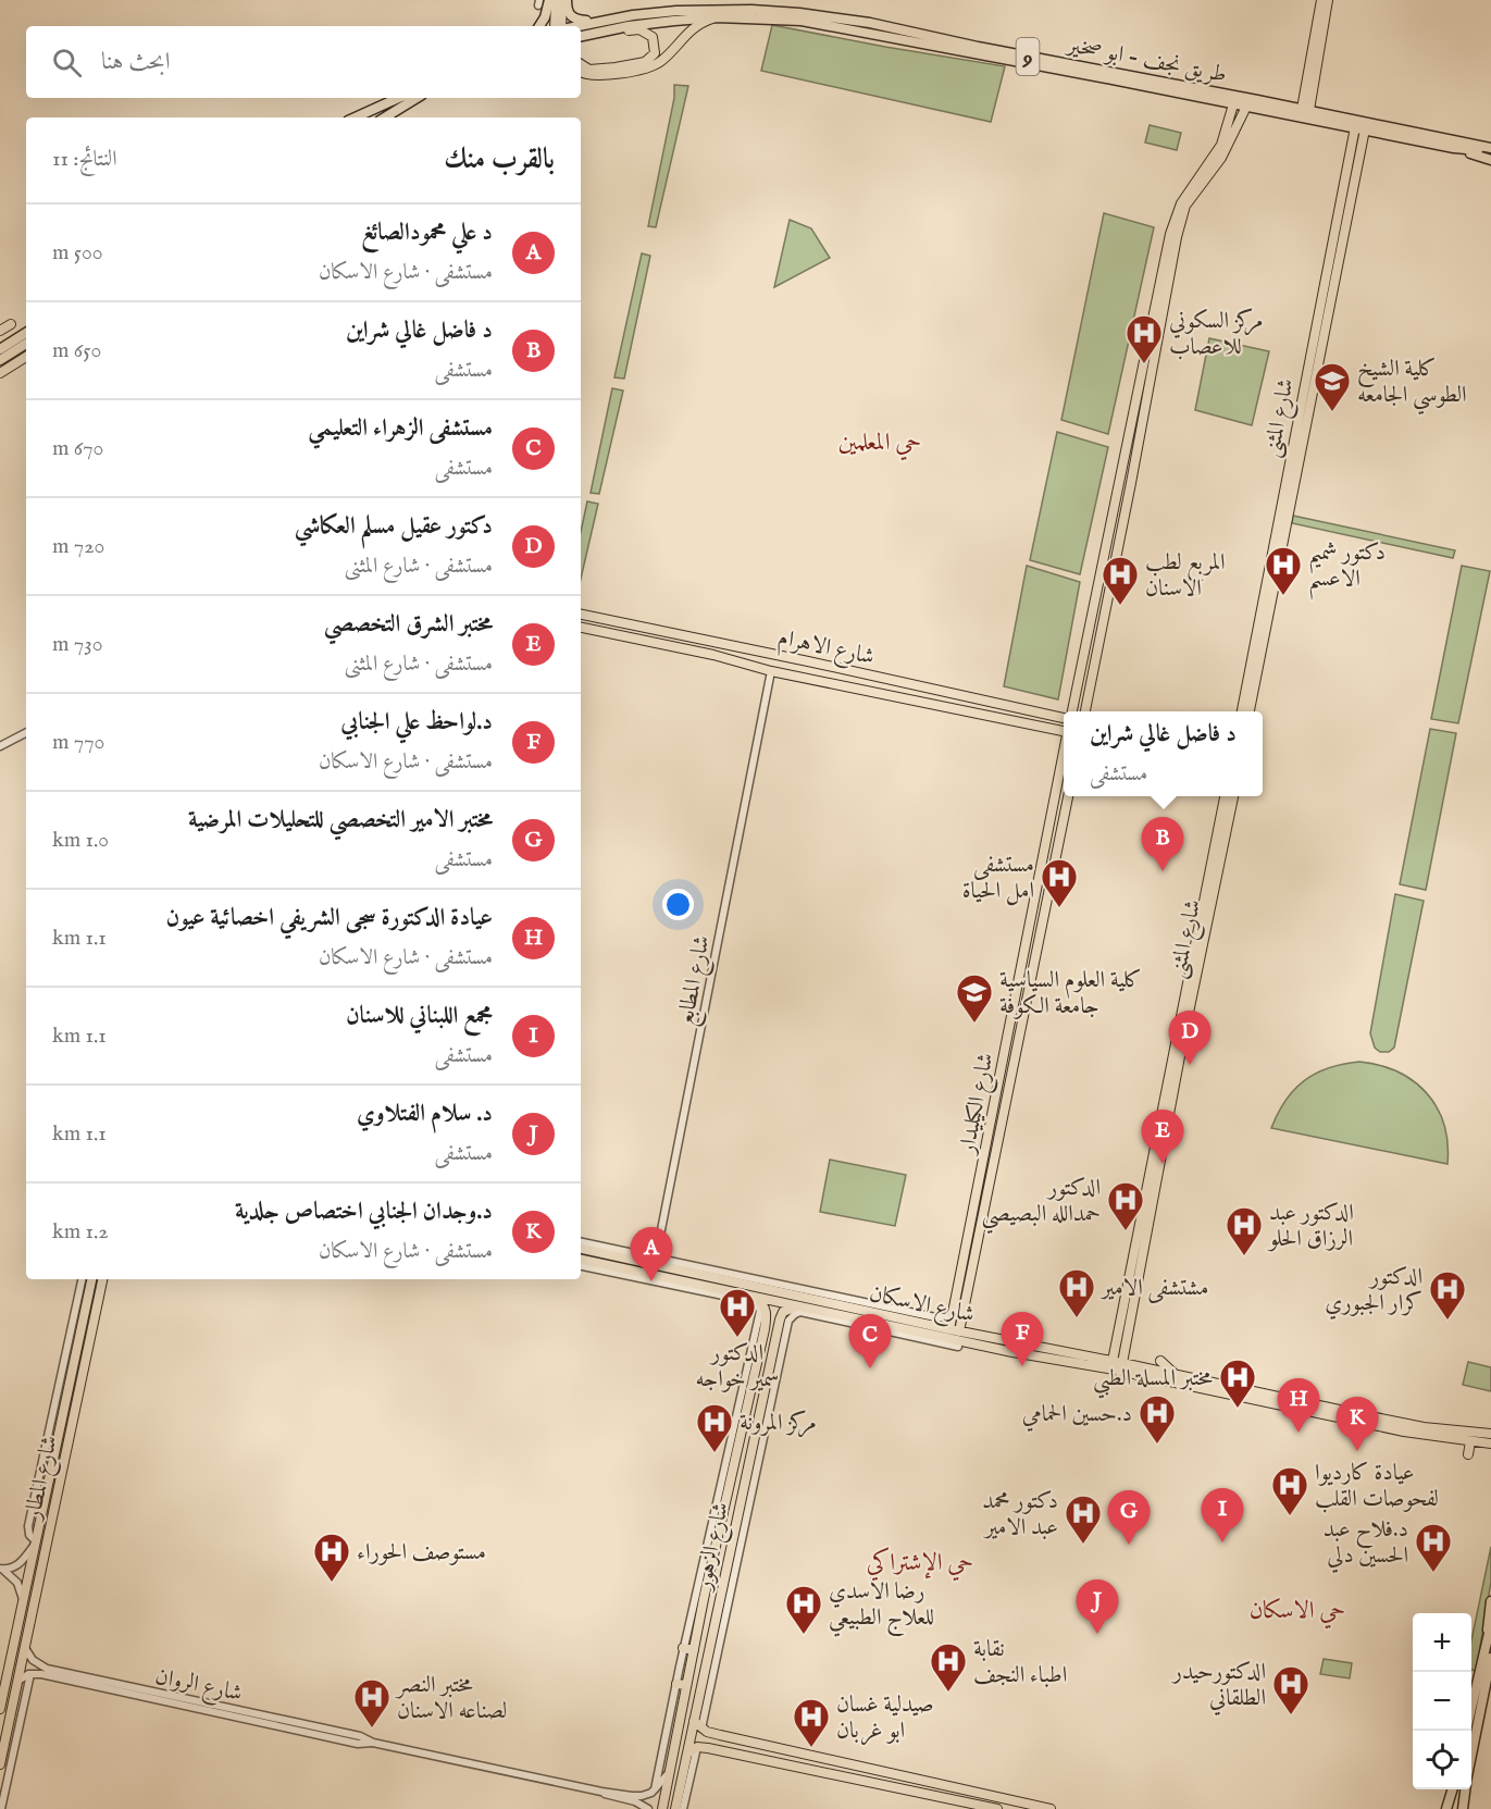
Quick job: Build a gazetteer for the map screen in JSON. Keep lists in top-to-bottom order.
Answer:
{
  "streets": {
    "highway": ["9", "طريق نجف - ابو صخير"],
    "main road": [
      "شارع المثنى",
      "شارع الاهرام",
      "شارع الكيليدار",
      "شارع الاسكان",
      "شارع المطار",
      "شارع الزهور"
    ],
    "street": ["شارع المطابع", "شارع الروان"]
  },
  "crossings": [
    ["9", "طريق نجف - ابو صخير"],
    ["طريق نجف - ابو صخير", "شارع المثنى"],
    ["شارع المثنى", "شارع الاسكان"],
    ["شارع الاهرام", "شارع المطابع"],
    ["شارع الكيليدار", "شارع الاسكان"],
    ["شارع الاسكان", "شارع الزهور"],
    ["شارع المطار", "شارع الروان"]
  ],
  "districts": ["حي المعلمین", "حي الإشتراكي", "حي الاسكان"],
  "places": {
    "hospital": [
      "مركز السكوني للاعصاب",
      "دكتور شميم الاعسم",
      "المربع لطب الاسنان",
      "مستشفى امل الحياة",
      "الدكتور حمدالله البصيصي",
      "الدكتور عبد الرزاق الحلو",
      "مشتشفى الامير",
      "الدكتور كرار الجبوري",
      "الدكتور سمير خواجه",
      "مختبر المسلة الطبي",
      "د.حسين الحمامي",
      "مركز المرونة",
      "عيادة كارديوا لفحوصات القلب",
      "دكتور محمد عبد الامير",
      "د.فلاح عبد الحسين دلي",
      "مستوصف الحوراء",
      "رضا الأسدي للعلاج الطبيعي",
      "نقابة اطباء النجف",
      "الدكتورحيدر الطلقاني",
      "مختبر النصر لصناعه الاسنان",
      "صيدلية غسان ابو غربان"
    ],
    "school or university": ["كلية الشيخ الطوسي الجامعه", "كلية العلوم السياسية جامعة الكوفة"]
  },
  "page": {
    "search": "ابحث هنا",
    "heading": ["بالقرب منك", "النتائج: 11"],
    "list": [
      {
        "mark": "A",
        "name": "د علي محمودالصائغ",
        "note": "مستشفى · شارع الاسكان",
        "value": "500 m"
      },
      {
        "mark": "B",
        "name": "د فاضل غالي شراين",
        "note": "مستشفى",
        "value": "650 m"
      },
      {
        "mark": "C",
        "name": "مستشفى الزهراء التعليمي",
        "note": "مستشفى",
        "value": "670 m"
      },
      {
        "mark": "D",
        "name": "دكتور عقيل مسلم العكاشي",
        "note": "مستشفى · شارع المثنى",
        "value": "720 m"
      },
      {
        "mark": "E",
        "name": "مختبر الشرق التخصصي",
        "note": "مستشفى · شارع المثنى",
        "value": "730 m"
      },
      {
        "mark": "F",
        "name": "د.لواحظ علي الجنابي",
        "note": "مستشفى · شارع الاسكان",
        "value": "770 m"
      },
      {
        "mark": "G",
        "name": "مختبر الامير التخصصي للتحليلات المرضية",
        "note": "مستشفى",
        "value": "1.0 km"
      },
      {
        "mark": "H",
        "name": "عيادة الدكتورة سجى الشريفي اخصائية عيون",
        "note": "مستشفى · شارع الاسكان",
        "value": "1.1 km"
      },
      {
        "mark": "I",
        "name": "مجمع اللبناني للاسنان",
        "note": "مستشفى",
        "value": "1.1 km"
      },
      {
        "mark": "J",
        "name": "د. سلام الفتلاوي",
        "note": "مستشفى",
        "value": "1.1 km"
      },
      {
        "mark": "K",
        "name": "د.وجدان الجنابي اختصاص جلدية",
        "note": "مستشفى · شارع الاسكان",
        "value": "1.2 km"
      }
    ],
    "popup": ["د فاضل غالي شراين", "مستشفى"],
    "pins": [
      "B",
      "D",
      "E",
      "A",
      "F",
      "C",
      "H",
      "K",
      "I",
      "G",
      "J"
    ],
    "map_buttons": ["+", "−"]
  }
}
